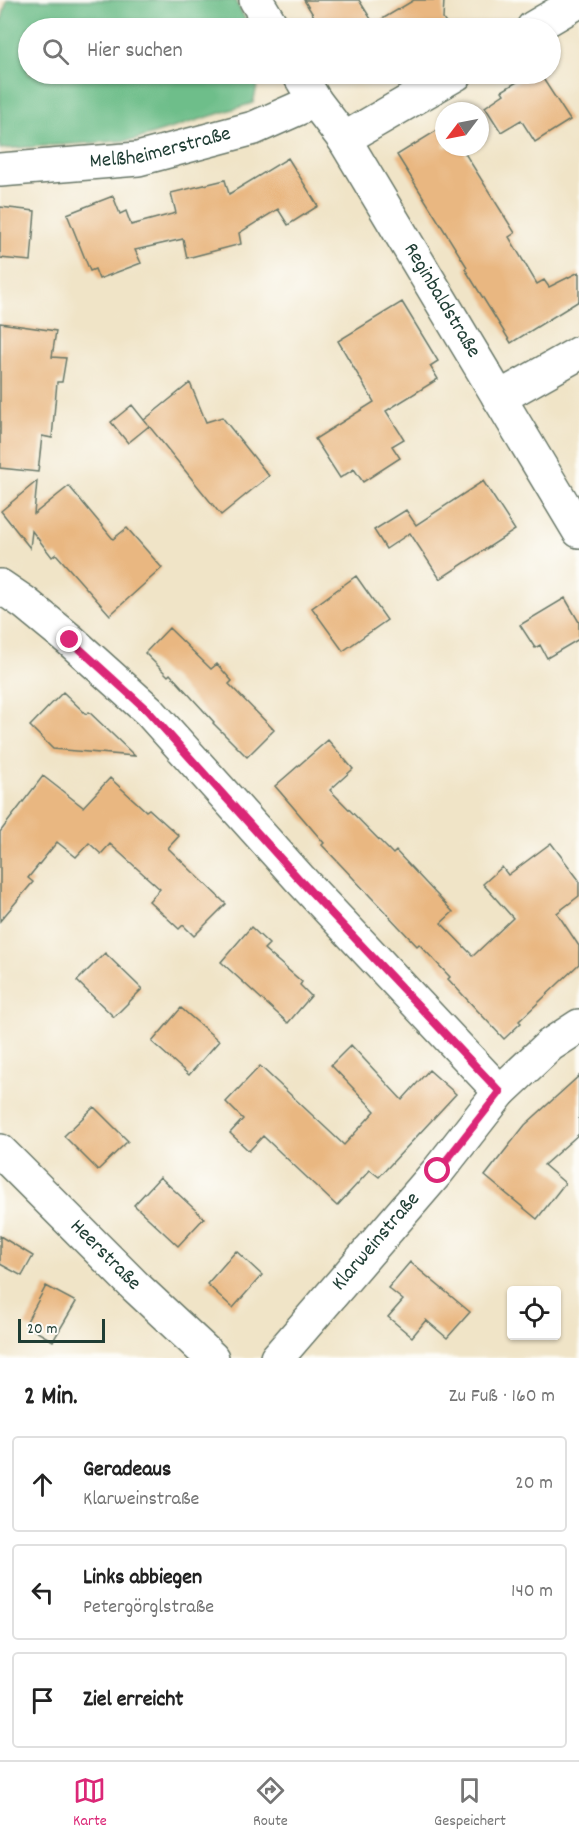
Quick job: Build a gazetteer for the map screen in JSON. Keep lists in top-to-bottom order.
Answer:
{
  "streets": {
    "street": [
      "Melßheimerstraße",
      "Reginbaldstraße",
      "Klarweinstraße",
      "Heerstraße"
    ]
  },
  "crossings": [
    ["Melßheimerstraße", "Reginbaldstraße"]
  ],
  "scale_bar": "20 m",
  "north": "bottom left",
  "page": {
    "search": "Hier suchen",
    "scale": "20 m",
    "heading": ["2 Min.", "Zu Fuß · 160 m"],
    "list": [
      ["Geradeaus", "Klarweinstraße", "20 m"],
      ["Links abbiegen", "Petergörglstraße", "140 m"],
      "Ziel erreicht"
    ],
    "nav": ["Karte", "Route", "Gespeichert"]
  }
}
